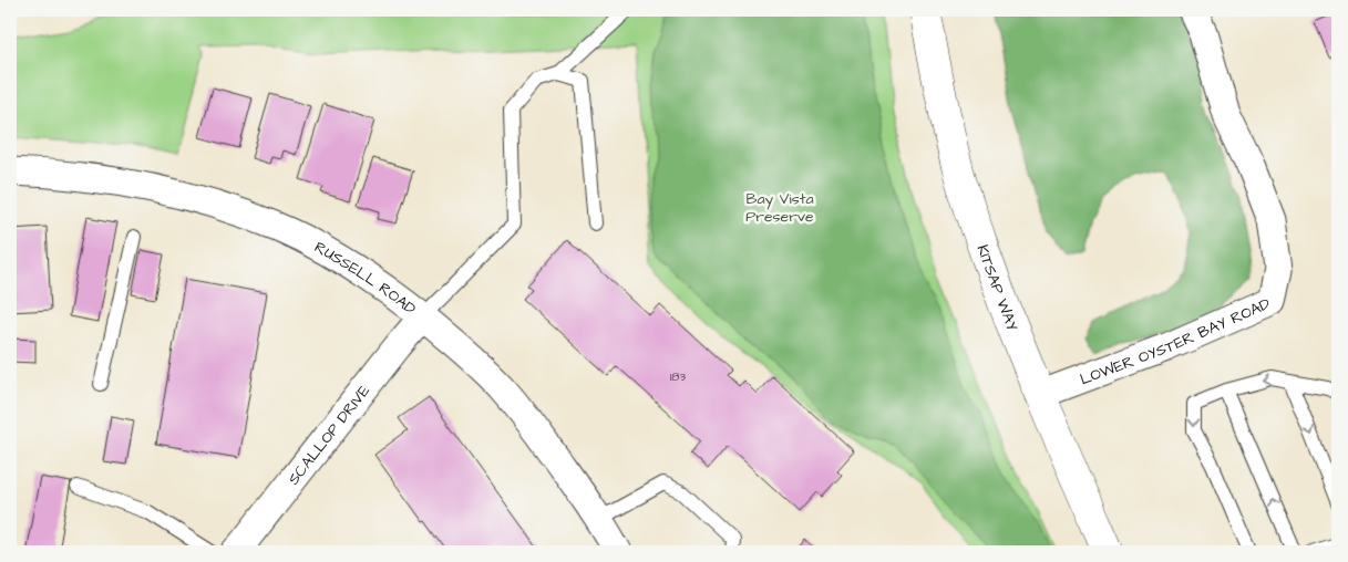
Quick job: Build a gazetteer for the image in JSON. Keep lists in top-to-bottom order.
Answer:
{
  "streets": {
    "main road": ["KITSAP WAY"],
    "street": ["RUSSELL ROAD", "LOWER OYSTER BAY ROAD", "SCALLOP DRIVE"]
  },
  "crossings": [
    ["RUSSELL ROAD", "SCALLOP DRIVE"],
    ["KITSAP WAY", "LOWER OYSTER BAY ROAD"]
  ],
  "parks": ["Bay Vista Preserve"],
  "house_numbers": ["183"]
}
